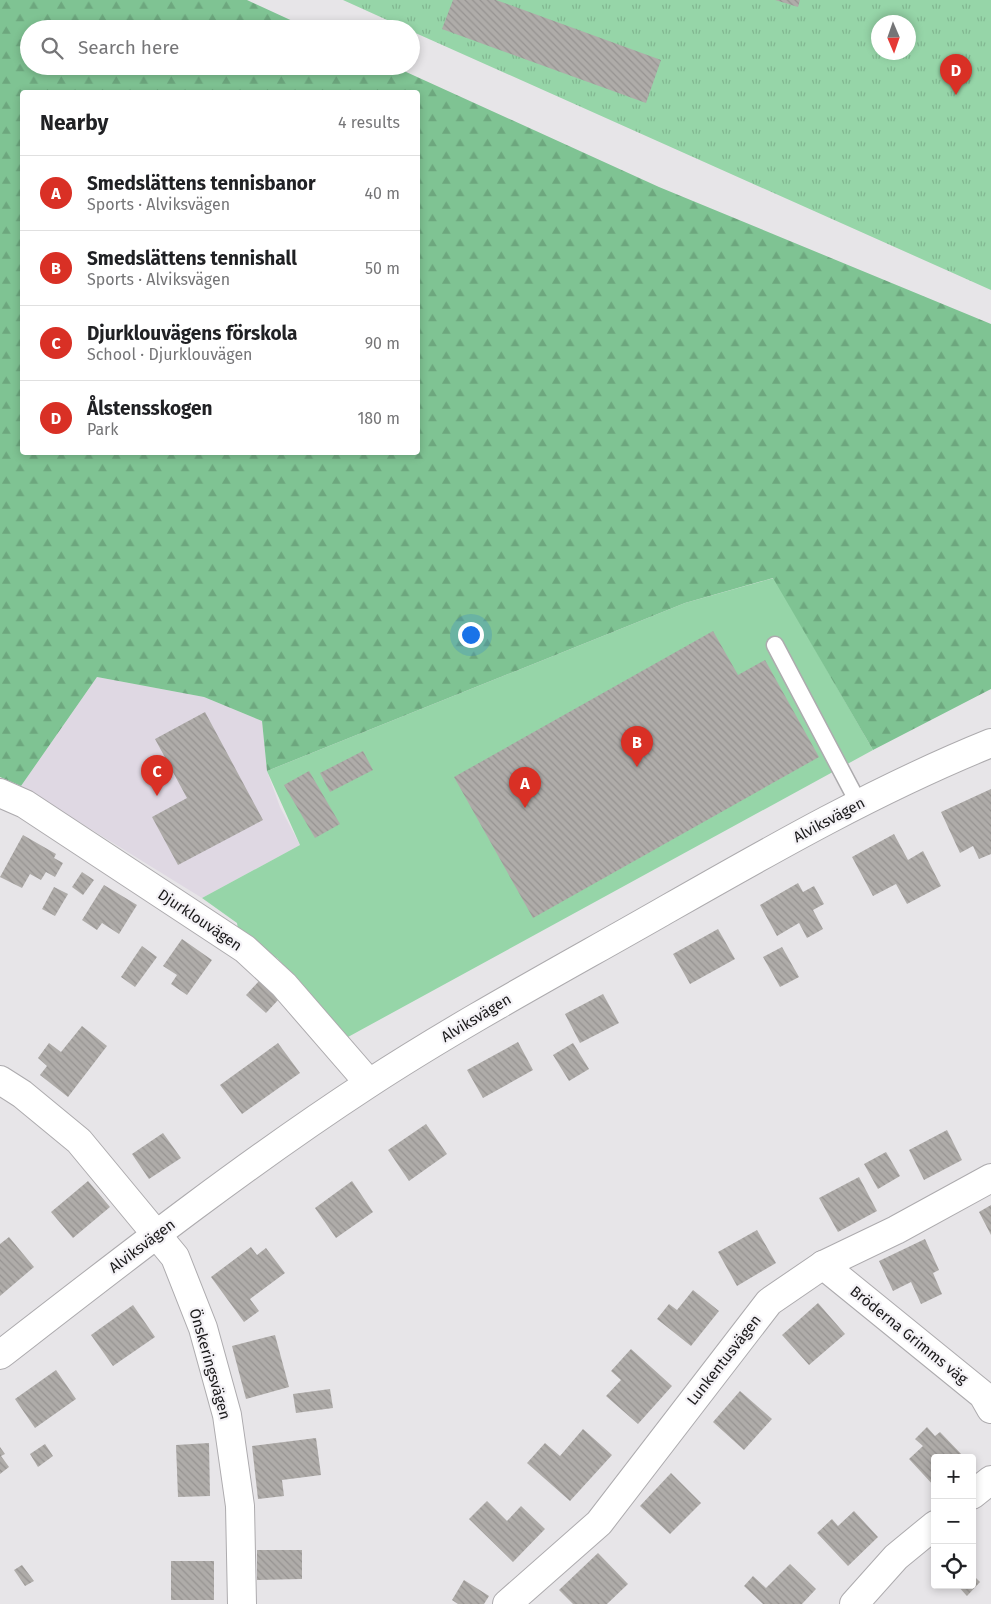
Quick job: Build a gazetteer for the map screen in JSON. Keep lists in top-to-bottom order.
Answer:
{
  "streets": {
    "street": [
      "Alviksvägen",
      "Djurklouvägen",
      "Bröderna Grimms väg",
      "Lunkentusvägen",
      "Önskeringsvägen"
    ]
  },
  "crossings": [
    ["Alviksvägen", "Djurklouvägen"],
    ["Alviksvägen", "Önskeringsvägen"],
    ["Bröderna Grimms väg", "Lunkentusvägen"]
  ],
  "north": "bottom",
  "page": {
    "search": "Search here",
    "pins": [
      "D",
      "B",
      "C",
      "A"
    ],
    "heading": ["Nearby", "4 results"],
    "list": [
      {
        "mark": "A",
        "name": "Smedslättens tennisbanor",
        "note": "Sports · Alviksvägen",
        "value": "40 m"
      },
      {
        "mark": "B",
        "name": "Smedslättens tennishall",
        "note": "Sports · Alviksvägen",
        "value": "50 m"
      },
      {
        "mark": "C",
        "name": "Djurklouvägens förskola",
        "note": "School · Djurklouvägen",
        "value": "90 m"
      },
      {
        "mark": "D",
        "name": "Ålstensskogen",
        "note": "Park",
        "value": "180 m"
      }
    ],
    "map_buttons": ["+", "−"]
  }
}
